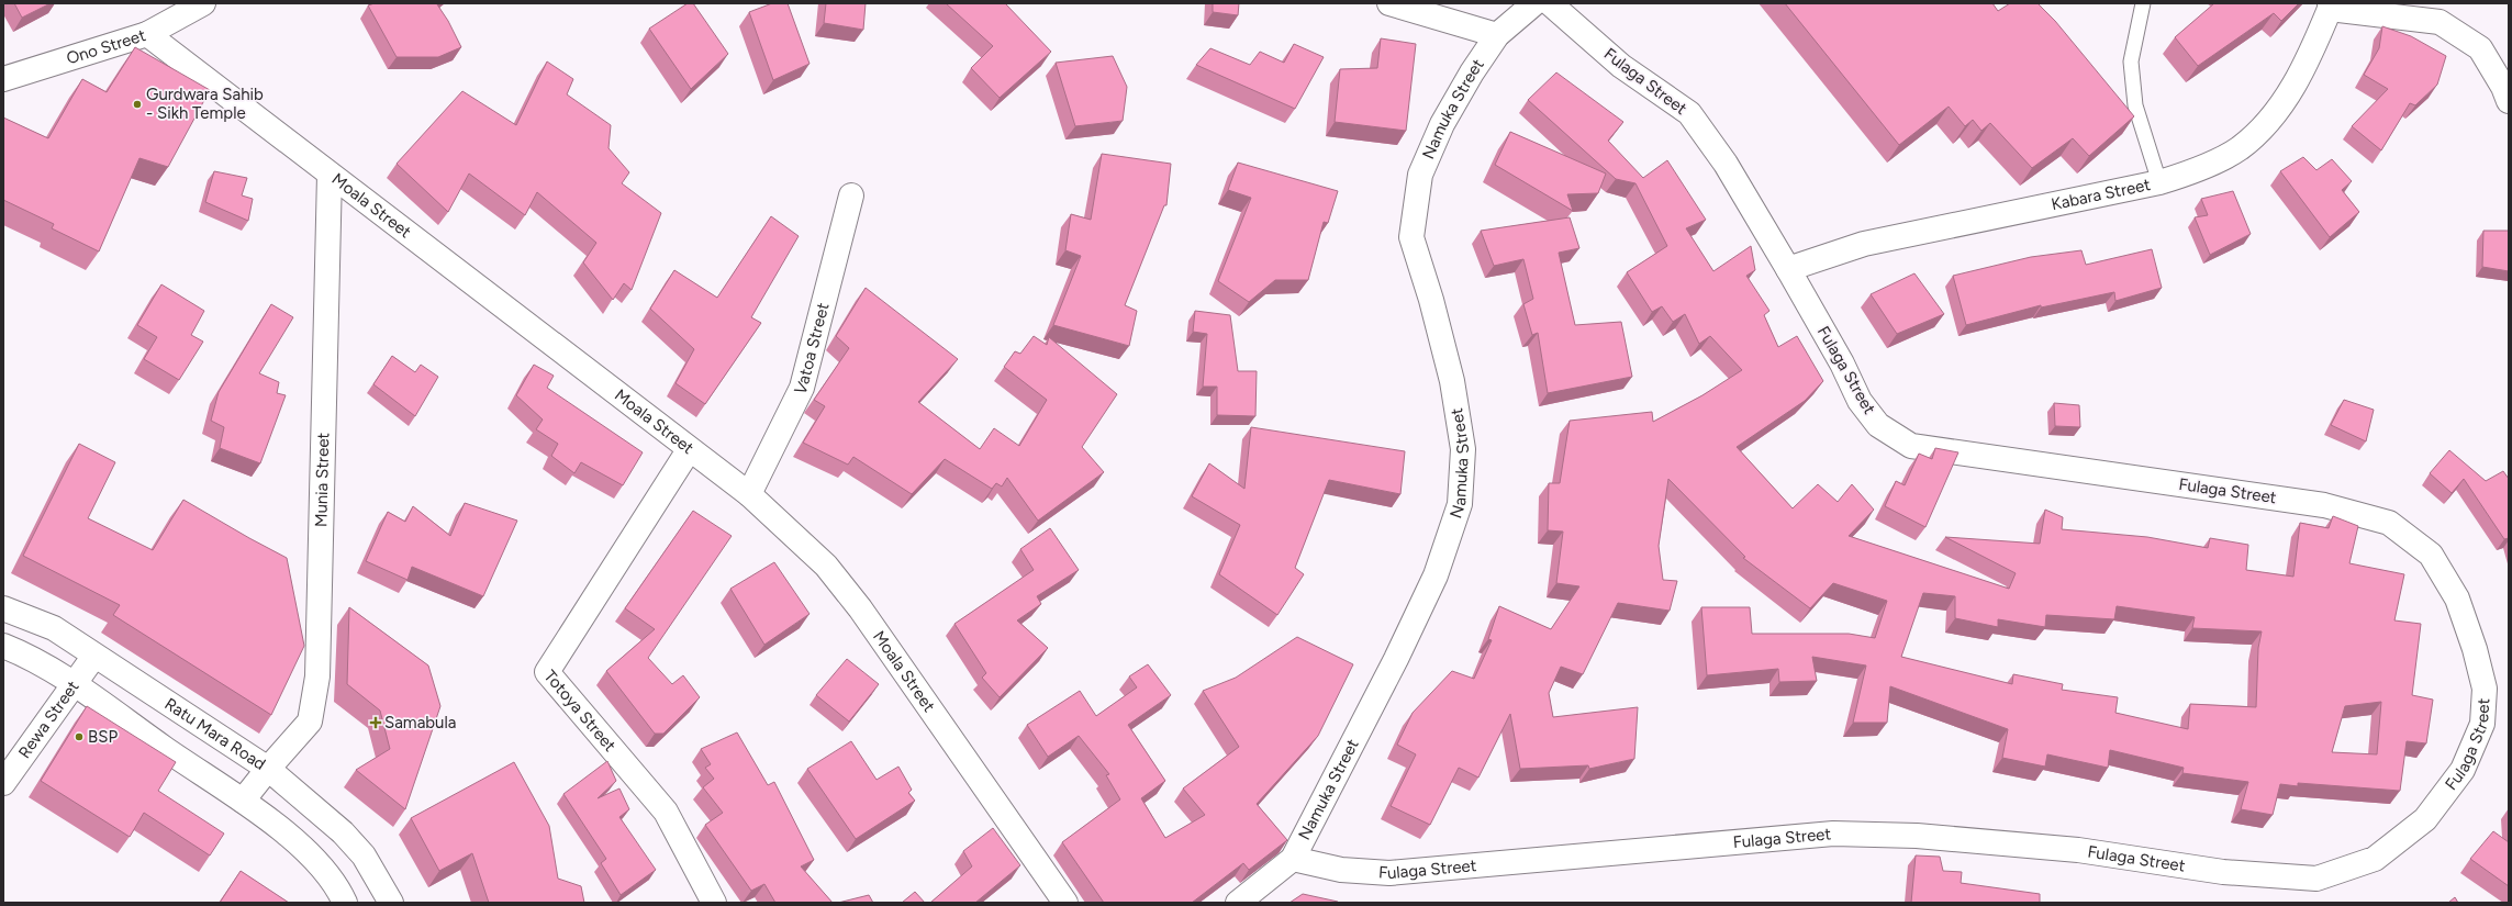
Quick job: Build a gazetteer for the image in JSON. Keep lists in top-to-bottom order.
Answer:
{
  "streets": {
    "main road": [
      "Ono Street",
      "Fulaga Street",
      "Namuka Street",
      "Kabara Street",
      "Moala Street",
      "Vatoa Street",
      "Munia Street",
      "Totoya Street",
      "Rewa Street",
      "Ratu Mara Road"
    ]
  },
  "crossings": [
    ["Ono Street", "Moala Street"],
    ["Fulaga Street", "Namuka Street"],
    ["Fulaga Street", "Kabara Street"],
    ["Moala Street", "Vatoa Street"],
    ["Moala Street", "Munia Street"],
    ["Moala Street", "Totoya Street"],
    ["Munia Street", "Ratu Mara Road"],
    ["Rewa Street", "Ratu Mara Road"]
  ],
  "places": {
    "other": ["Gurdwara Sahib - Sikh Temple", "BSP"],
    "health": ["Samabula"]
  }
}
